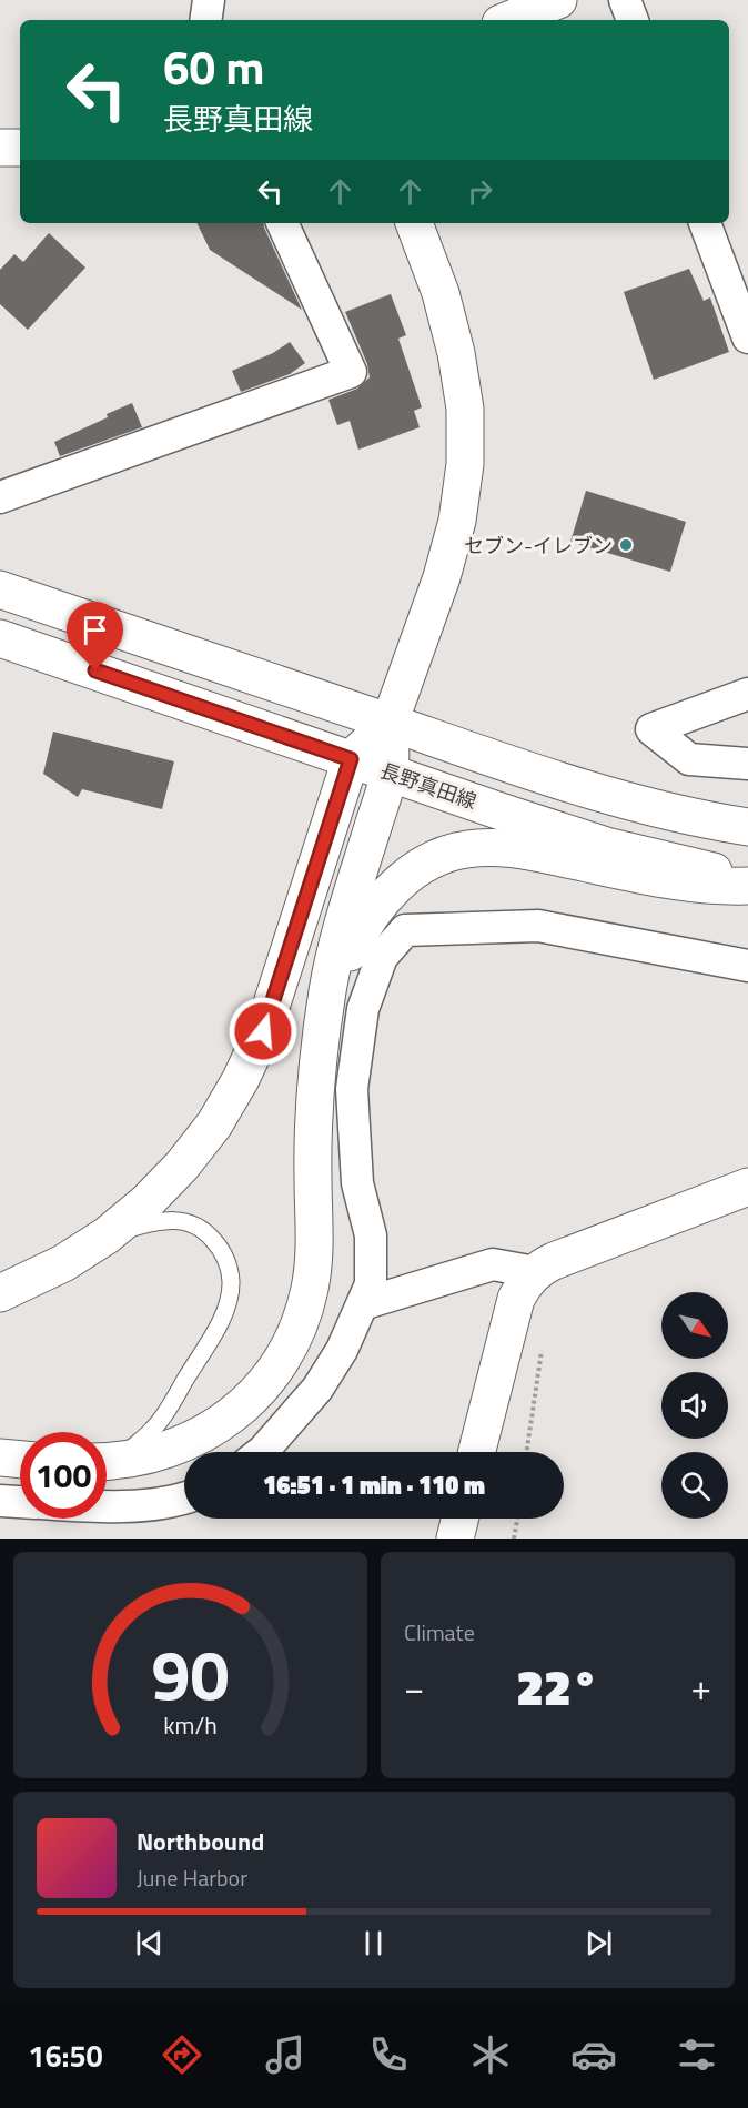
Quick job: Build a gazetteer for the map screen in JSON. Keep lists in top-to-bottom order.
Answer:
{
  "streets": {
    "main road": ["長野真田線"]
  },
  "places": ["セブン-イレブン"],
  "north": "bottom right",
  "page": {
    "turn": ["60 m", "長野真田線"],
    "limit": "100",
    "trip": "16:51 · 1 min · 110 m",
    "tile": "Climate",
    "heat": ["−", "22°", "+"],
    "song": ["Northbound", "June Harbor"],
    "tabs": "16:50",
    "gauge": ["90", "km/h"]
  }
}
